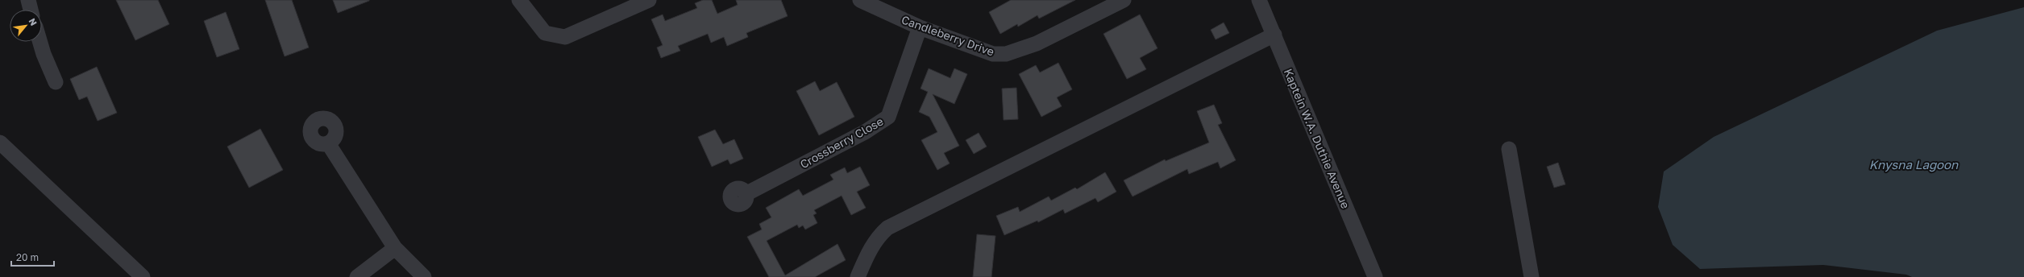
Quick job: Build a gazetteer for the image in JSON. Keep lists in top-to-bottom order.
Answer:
{
  "streets": {
    "street": ["Candleberry Drive", "Kaptein W.A. Duthie Avenue", "Crossberry Close"]
  },
  "crossings": [
    ["Candleberry Drive", "Crossberry Close"]
  ],
  "water": ["Knysna Lagoon"],
  "scale_bar": "20 m",
  "north": "top right"
}
